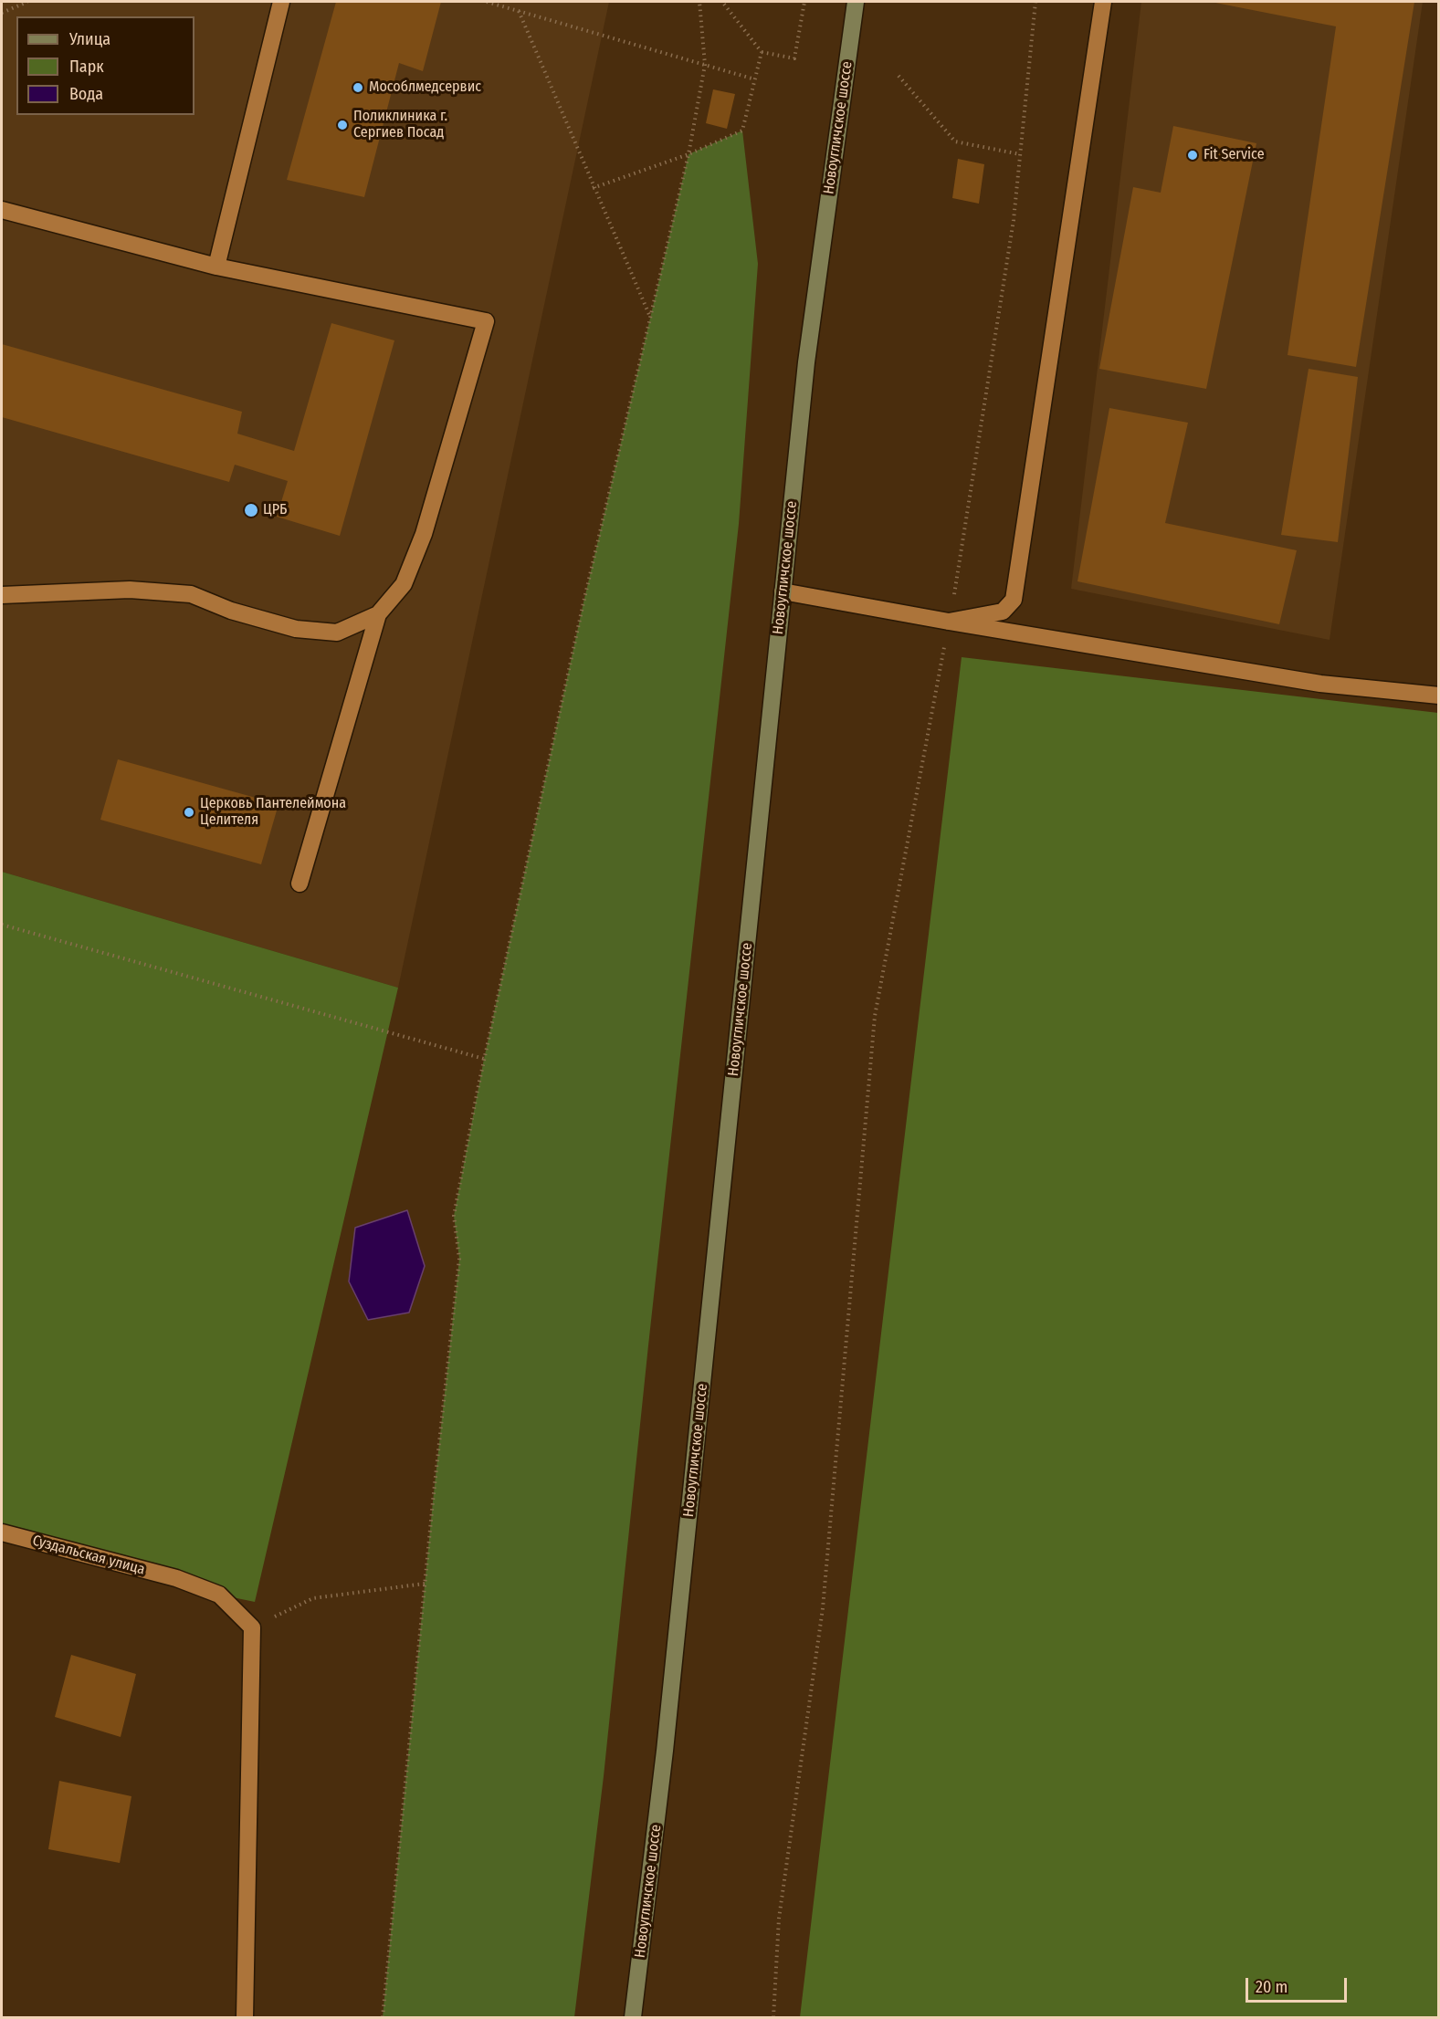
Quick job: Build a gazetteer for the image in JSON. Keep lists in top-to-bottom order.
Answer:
{
  "streets": {
    "main road": ["Новоугличское шоссе"],
    "street": ["Суздальская улица"]
  },
  "places": [
    "Мособлмедсервис",
    "Поликлиника г. Сергиев Посад",
    "Fit Service",
    "ЦРБ",
    "Церковь Пантелеймона Целителя"
  ],
  "legend": ["Улица", "Парк", "Вода"],
  "scale_bar": "20 m"
}
